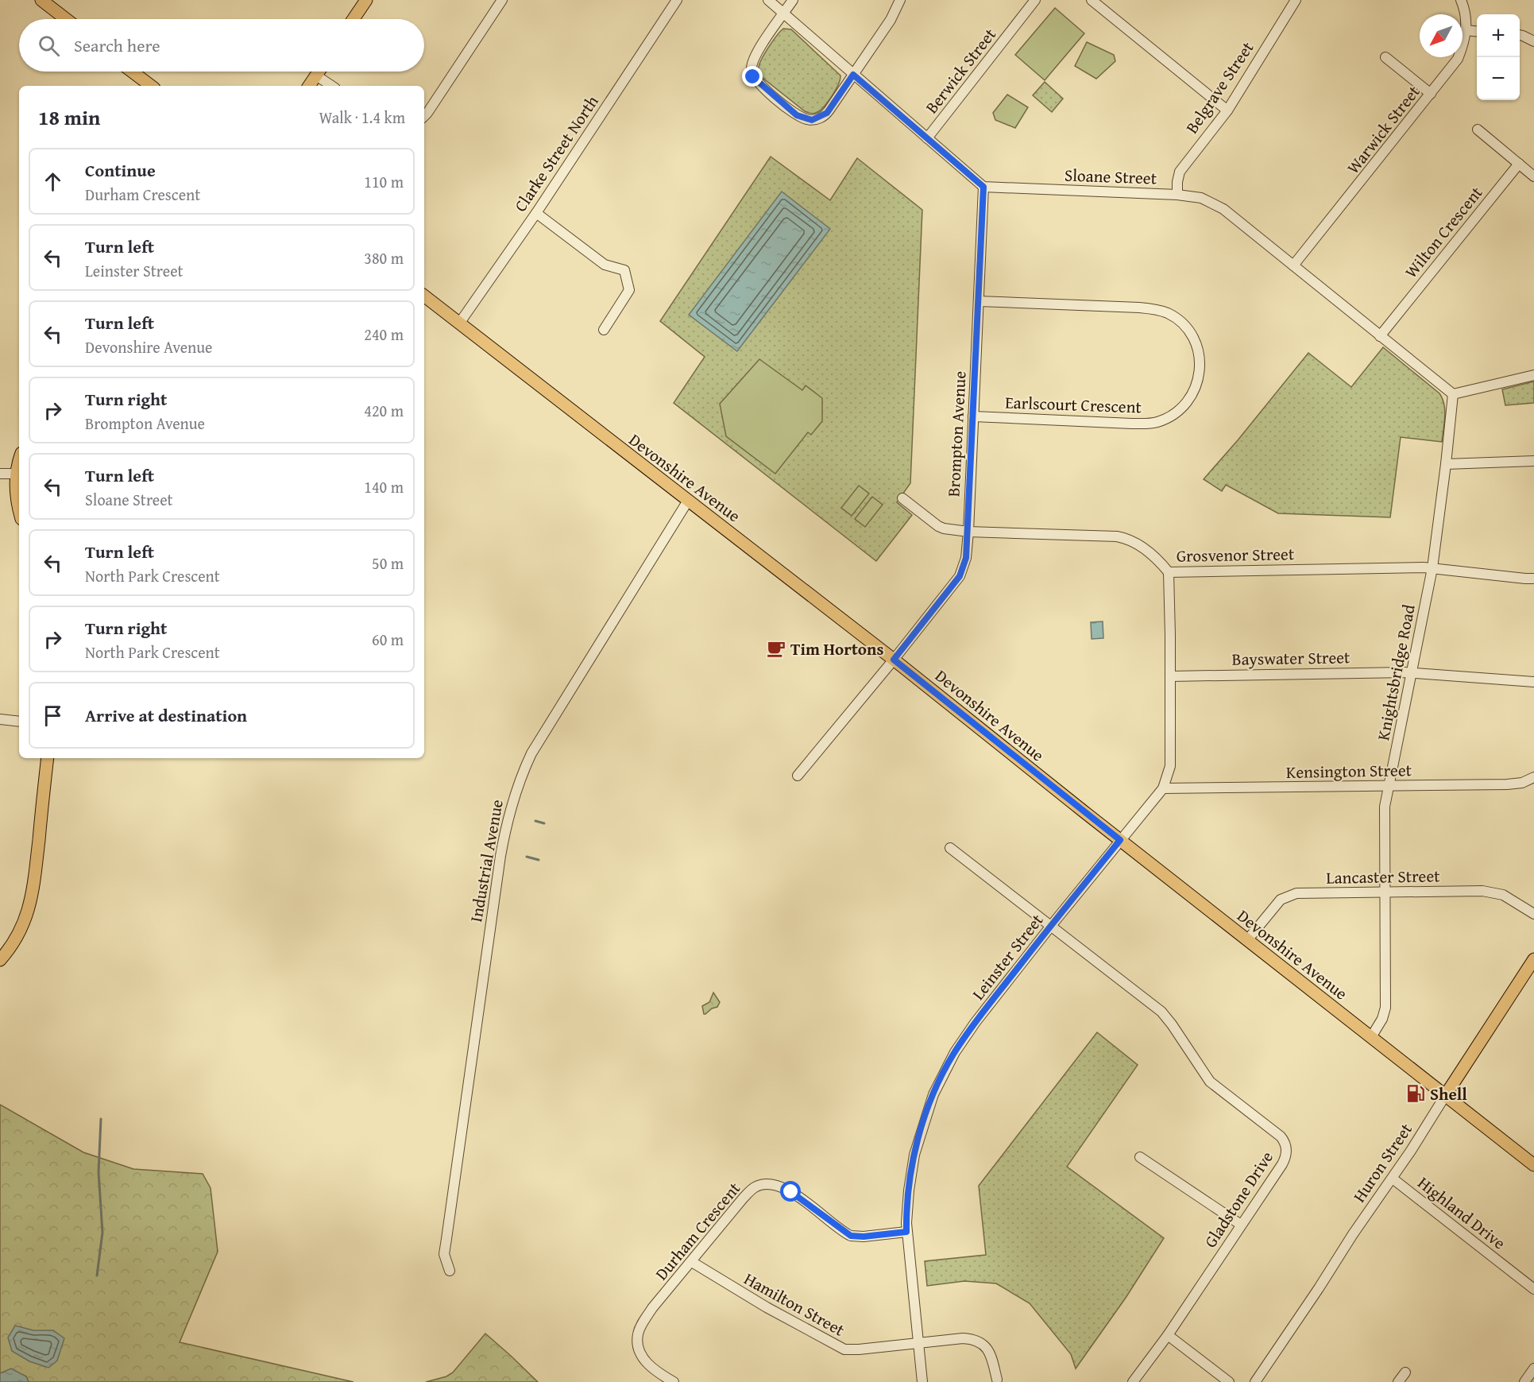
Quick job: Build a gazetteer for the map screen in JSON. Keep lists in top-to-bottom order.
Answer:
{
  "streets": {
    "main road": ["Devonshire Avenue", "Huron Street"],
    "street": [
      "Berwick Street",
      "Belgrave Street",
      "Warwick Street",
      "Clarke Street North",
      "Sloane Street",
      "Wilton Crescent",
      "Earlscourt Crescent",
      "Brompton Avenue",
      "Grosvenor Street",
      "Bayswater Street",
      "Knightsbridge Road",
      "Kensington Street",
      "Industrial Avenue",
      "Lancaster Street",
      "Leinster Street",
      "Gladstone Drive",
      "Highland Drive",
      "Durham Crescent",
      "Hamilton Street"
    ]
  },
  "crossings": [
    ["Belgrave Street", "Sloane Street"],
    ["Warwick Street", "Sloane Street"],
    ["Clarke Street North", "Devonshire Avenue"],
    ["Sloane Street", "Wilton Crescent"],
    ["Sloane Street", "Brompton Avenue"],
    ["Sloane Street", "Knightsbridge Road"],
    ["Earlscourt Crescent", "Brompton Avenue"],
    ["Brompton Avenue", "Devonshire Avenue"],
    ["Brompton Avenue", "Grosvenor Street"],
    ["Devonshire Avenue", "Knightsbridge Road"],
    ["Devonshire Avenue", "Industrial Avenue"],
    ["Devonshire Avenue", "Lancaster Street"],
    ["Devonshire Avenue", "Leinster Street"],
    ["Devonshire Avenue", "Huron Street"],
    ["Grosvenor Street", "Knightsbridge Road"],
    ["Grosvenor Street", "Leinster Street"],
    ["Bayswater Street", "Knightsbridge Road"],
    ["Bayswater Street", "Leinster Street"],
    ["Knightsbridge Road", "Kensington Street"],
    ["Knightsbridge Road", "Lancaster Street"],
    ["Kensington Street", "Leinster Street"],
    ["Leinster Street", "Gladstone Drive"],
    ["Leinster Street", "Durham Crescent"],
    ["Leinster Street", "Hamilton Street"],
    ["Huron Street", "Highland Drive"],
    ["Durham Crescent", "Hamilton Street"]
  ],
  "places": {
    "cafe": ["Tim Hortons"],
    "fuel station": ["Shell"]
  },
  "north": "bottom left",
  "page": {
    "map_buttons": ["+", "−"],
    "search": "Search here",
    "heading": ["18 min", "Walk · 1.4 km"],
    "list": [
      ["Continue", "Durham Crescent", "110 m"],
      ["Turn left", "Leinster Street", "380 m"],
      ["Turn left", "Devonshire Avenue", "240 m"],
      ["Turn right", "Brompton Avenue", "420 m"],
      ["Turn left", "Sloane Street", "140 m"],
      ["Turn left", "North Park Crescent", "50 m"],
      ["Turn right", "North Park Crescent", "60 m"],
      "Arrive at destination"
    ]
  }
}
